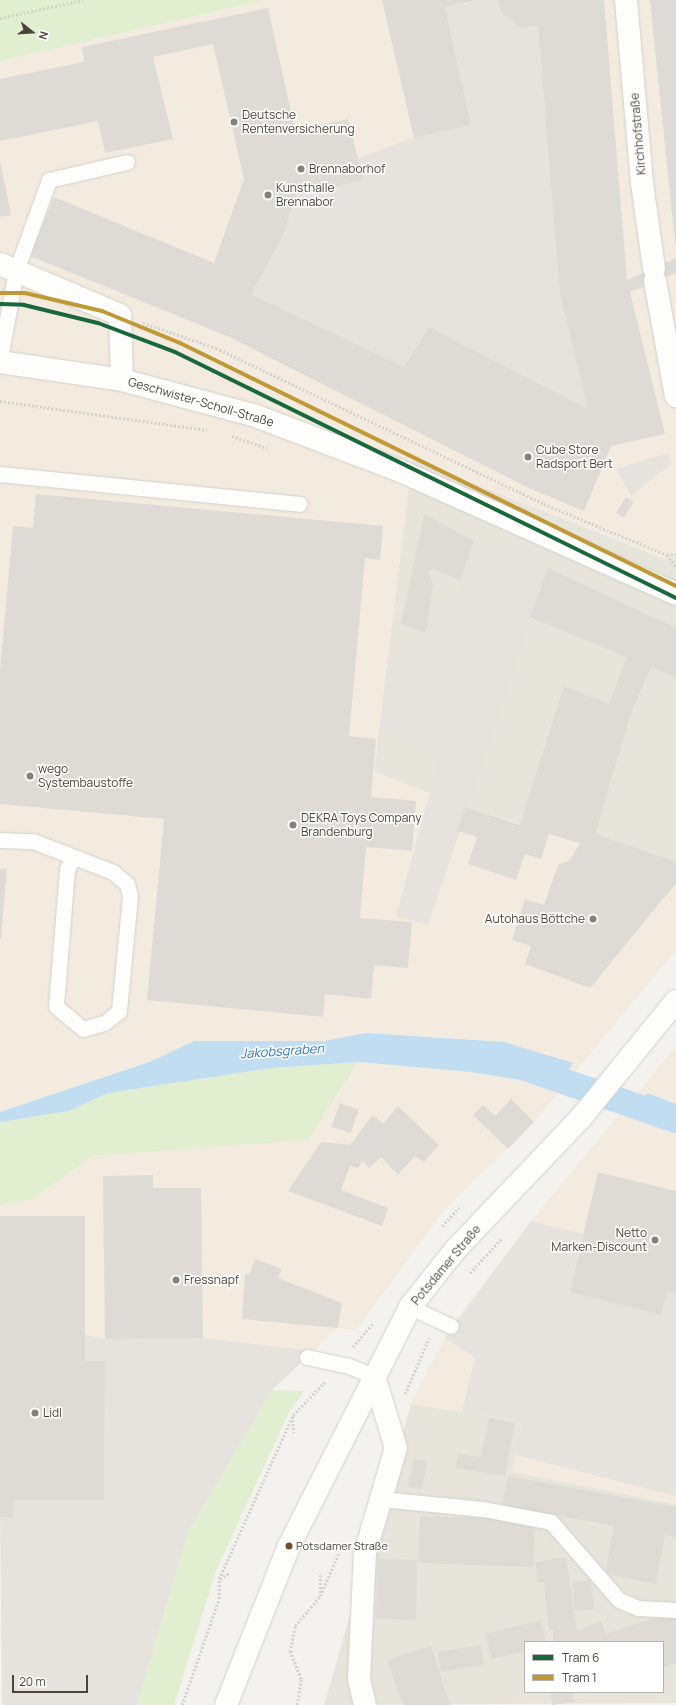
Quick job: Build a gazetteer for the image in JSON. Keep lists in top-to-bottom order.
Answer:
{
  "streets": {
    "street": ["Kirchhofstraße", "Geschwister-Scholl-Straße", "Potsdamer Straße"]
  },
  "water": ["Jakobsgraben"],
  "places": [
    "Deutsche Rentenversicherung",
    "Brennaborhof",
    "Kunsthalle Brennabor",
    "Cube Store Radsport Bert",
    "wego Systembaustoffe",
    "DEKRA Toys Company Brandenburg",
    "Autohaus Böttche",
    "Netto Marken-Discount",
    "Fressnapf",
    "Lidl",
    "Potsdamer Straße"
  ],
  "lines": ["tram line 1", "tram line 6"],
  "legend": ["Tram 6", "Tram 1"],
  "scale_bar": "20 m",
  "north": "right"
}
